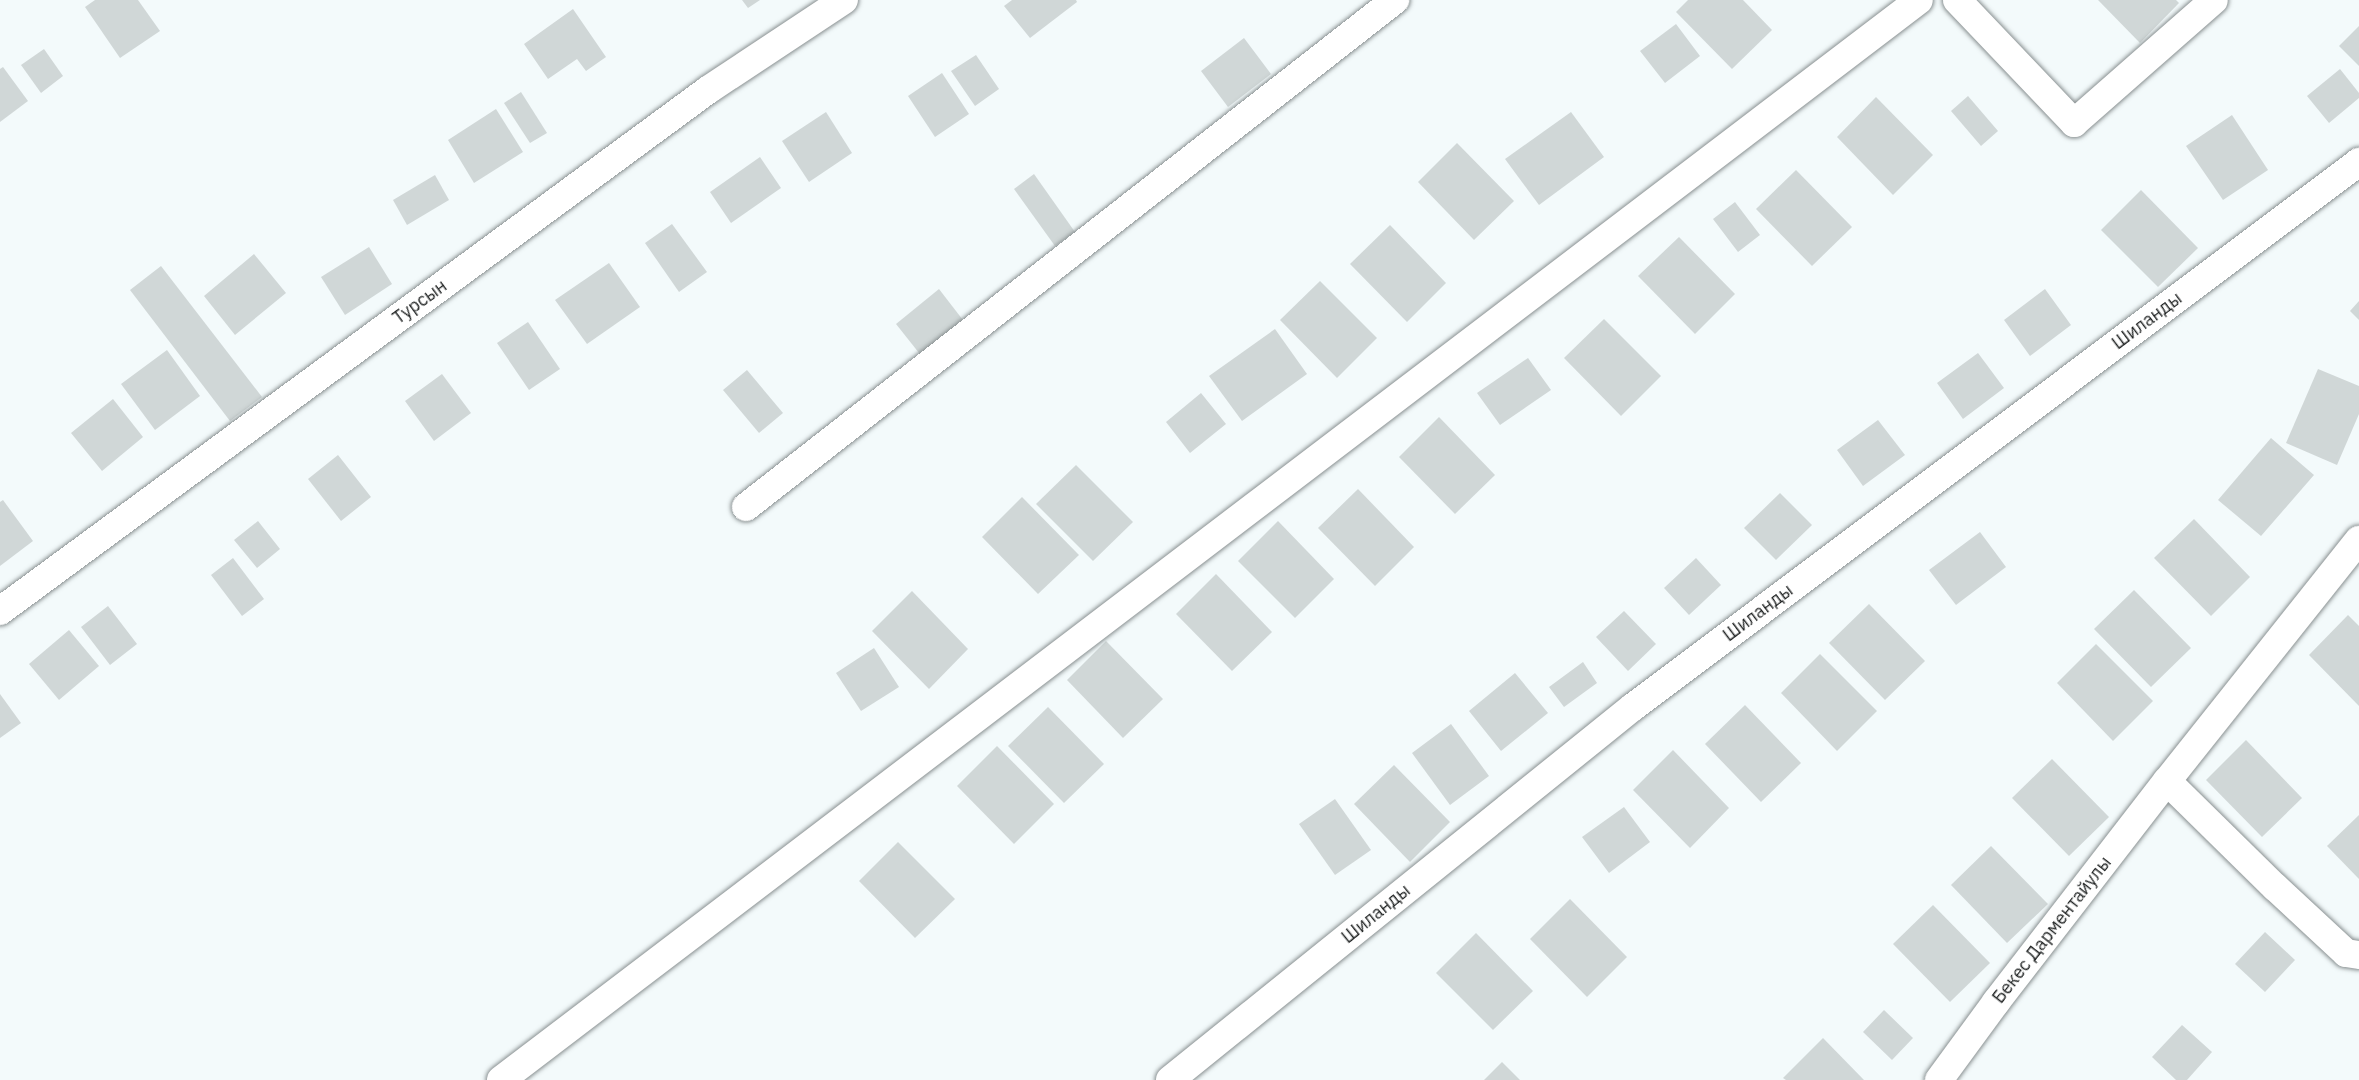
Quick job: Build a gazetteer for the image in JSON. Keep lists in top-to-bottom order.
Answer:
{
  "streets": {
    "street": ["Турсын", "Шиланды", "Бекес Дарментайулы"]
  }
}
